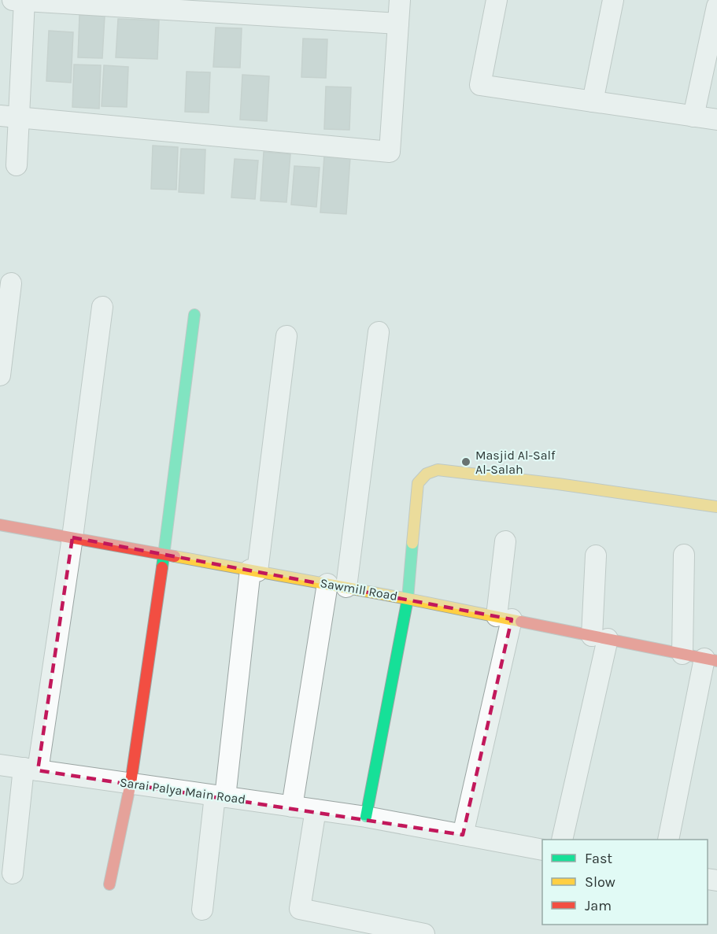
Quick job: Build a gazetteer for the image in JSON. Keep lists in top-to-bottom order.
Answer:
{
  "streets": {
    "street": ["Sawmill Road", "Sarai Palya Main Road"]
  },
  "places": ["Masjid Al-Salf Al-Salah"],
  "legend": ["Fast", "Slow", "Jam"]
}
